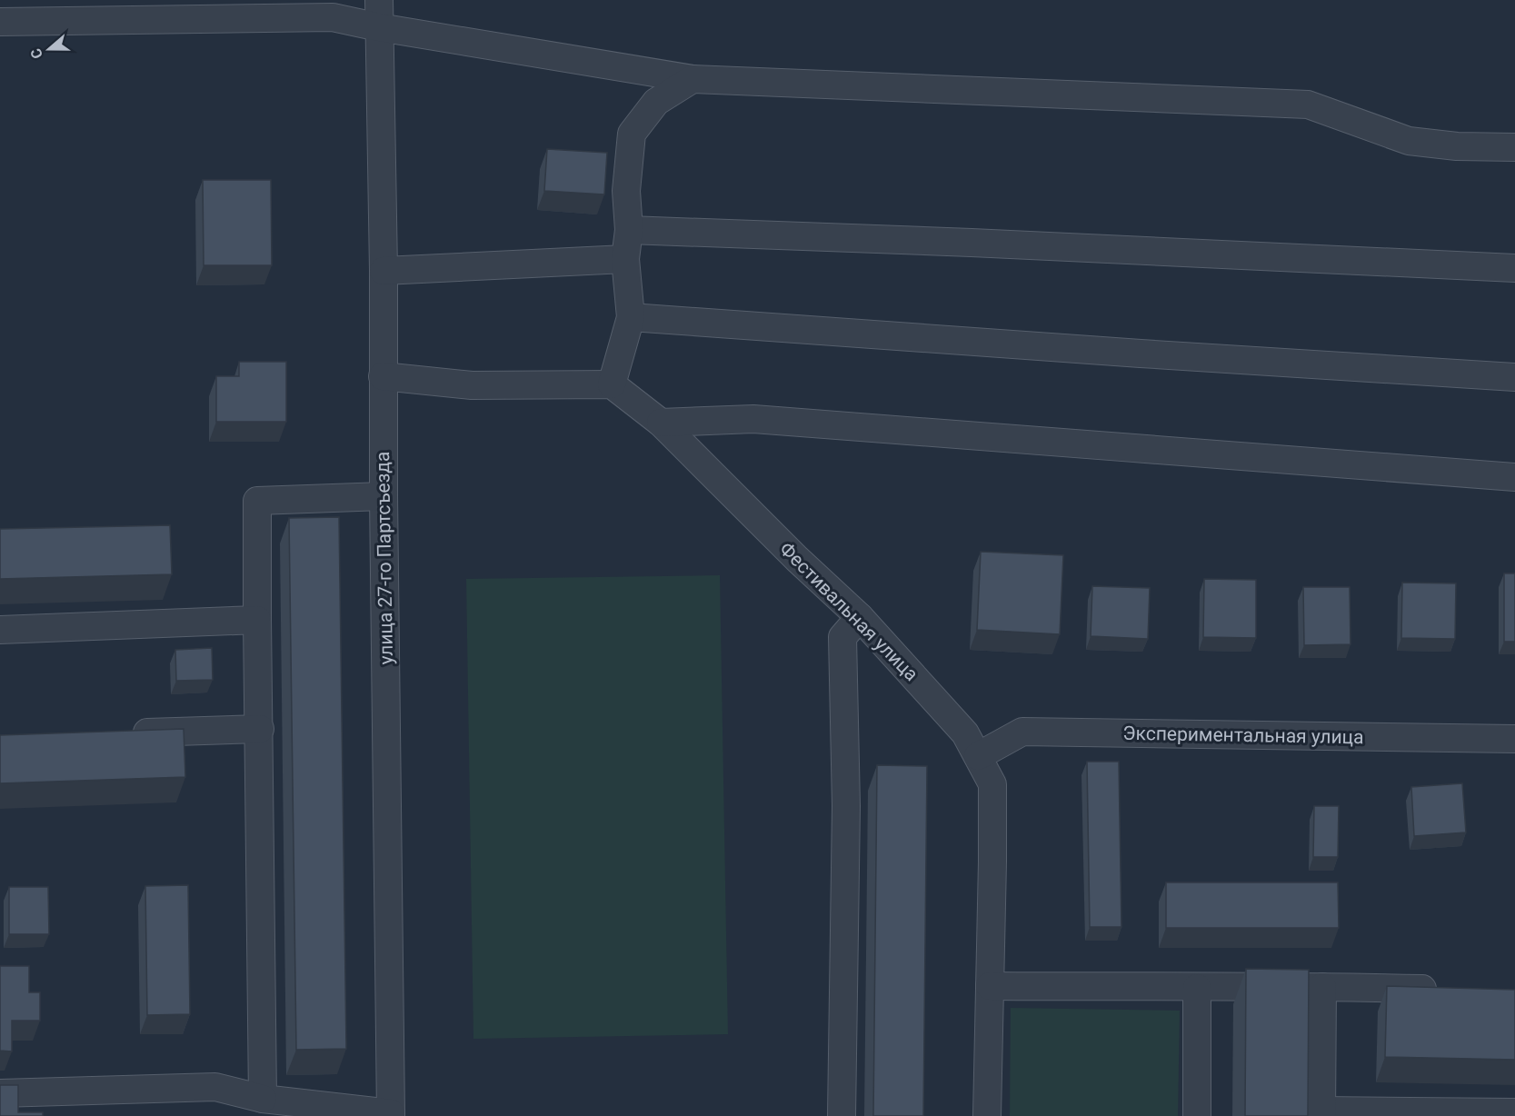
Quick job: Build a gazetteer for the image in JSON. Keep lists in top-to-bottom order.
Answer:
{
  "streets": {
    "street": ["улица 27-го Партсъезда", "Фестивальная улица", "Экспериментальная улица"]
  },
  "crossings": [
    ["Фестивальная улица", "Экспериментальная улица"]
  ],
  "north": "left"
}
